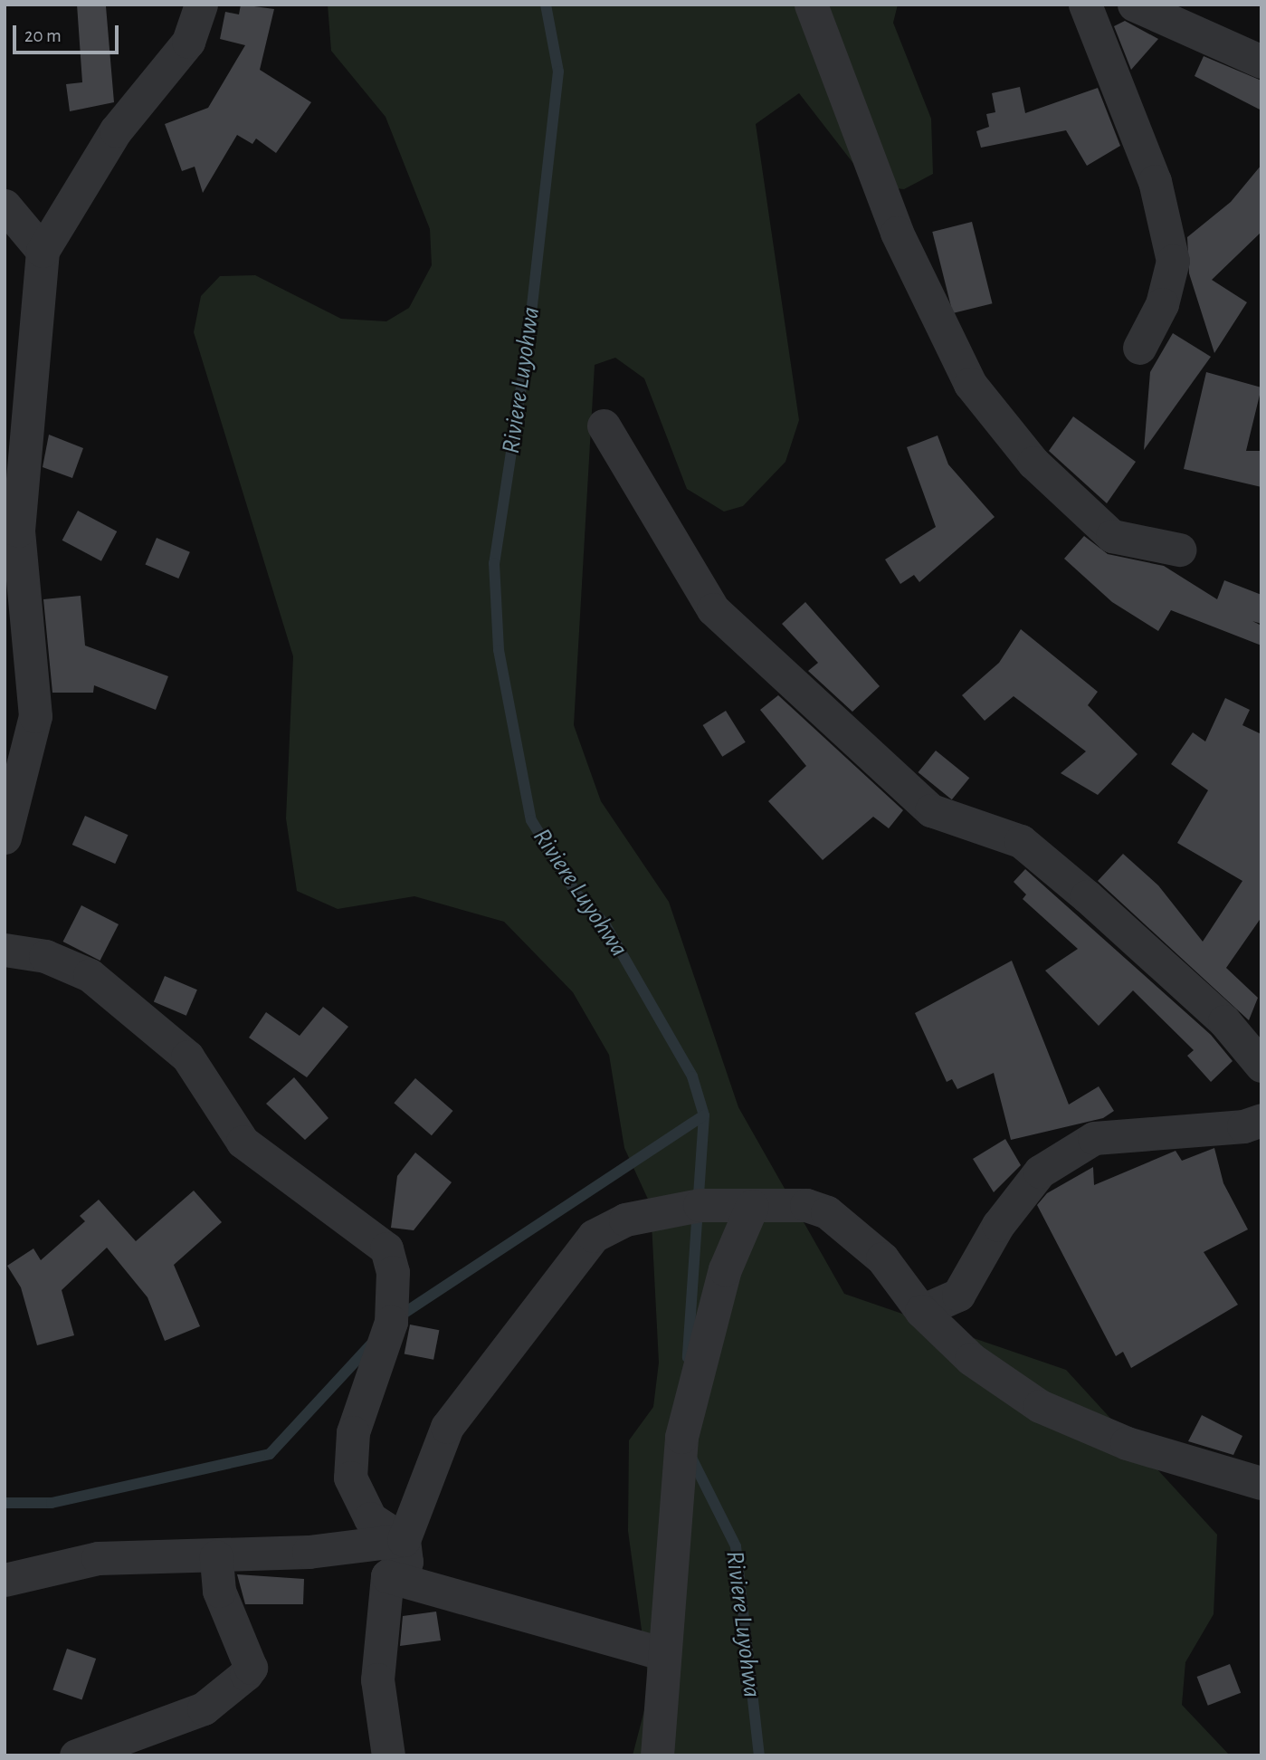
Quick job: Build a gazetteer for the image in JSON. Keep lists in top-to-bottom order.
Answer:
{
  "water": ["Riviere Luyohwa"],
  "scale_bar": "20 m"
}
